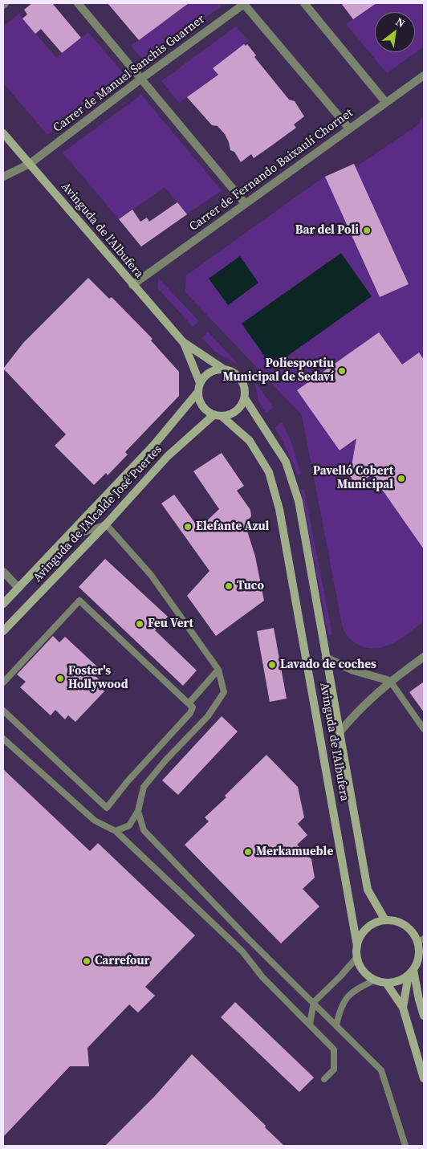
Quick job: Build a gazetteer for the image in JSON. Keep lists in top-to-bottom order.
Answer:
{
  "streets": {
    "street": [
      "Carrer de Manuel Sanchis Guarner",
      "Carrer de Fernando Baixaulí Chornet",
      "Avinguda de l'Albufera",
      "Avinguda de l'Alcalde José Puertes"
    ]
  },
  "crossings": [
    ["Carrer de Manuel Sanchis Guarner", "Avinguda de l'Albufera"],
    ["Carrer de Fernando Baixaulí Chornet", "Avinguda de l'Albufera"],
    ["Avinguda de l'Albufera", "Avinguda de l'Alcalde José Puertes"]
  ],
  "places": [
    "Bar del Poli",
    "Poliesportiu Municipal de Sedaví",
    "Pavelló Cobert Municipal",
    "Elefante Azul",
    "Tuco",
    "Feu Vert",
    "Lavado de coches",
    "Foster's Hollywood",
    "Merkamueble",
    "Carrefour"
  ],
  "north": "top right"
}
